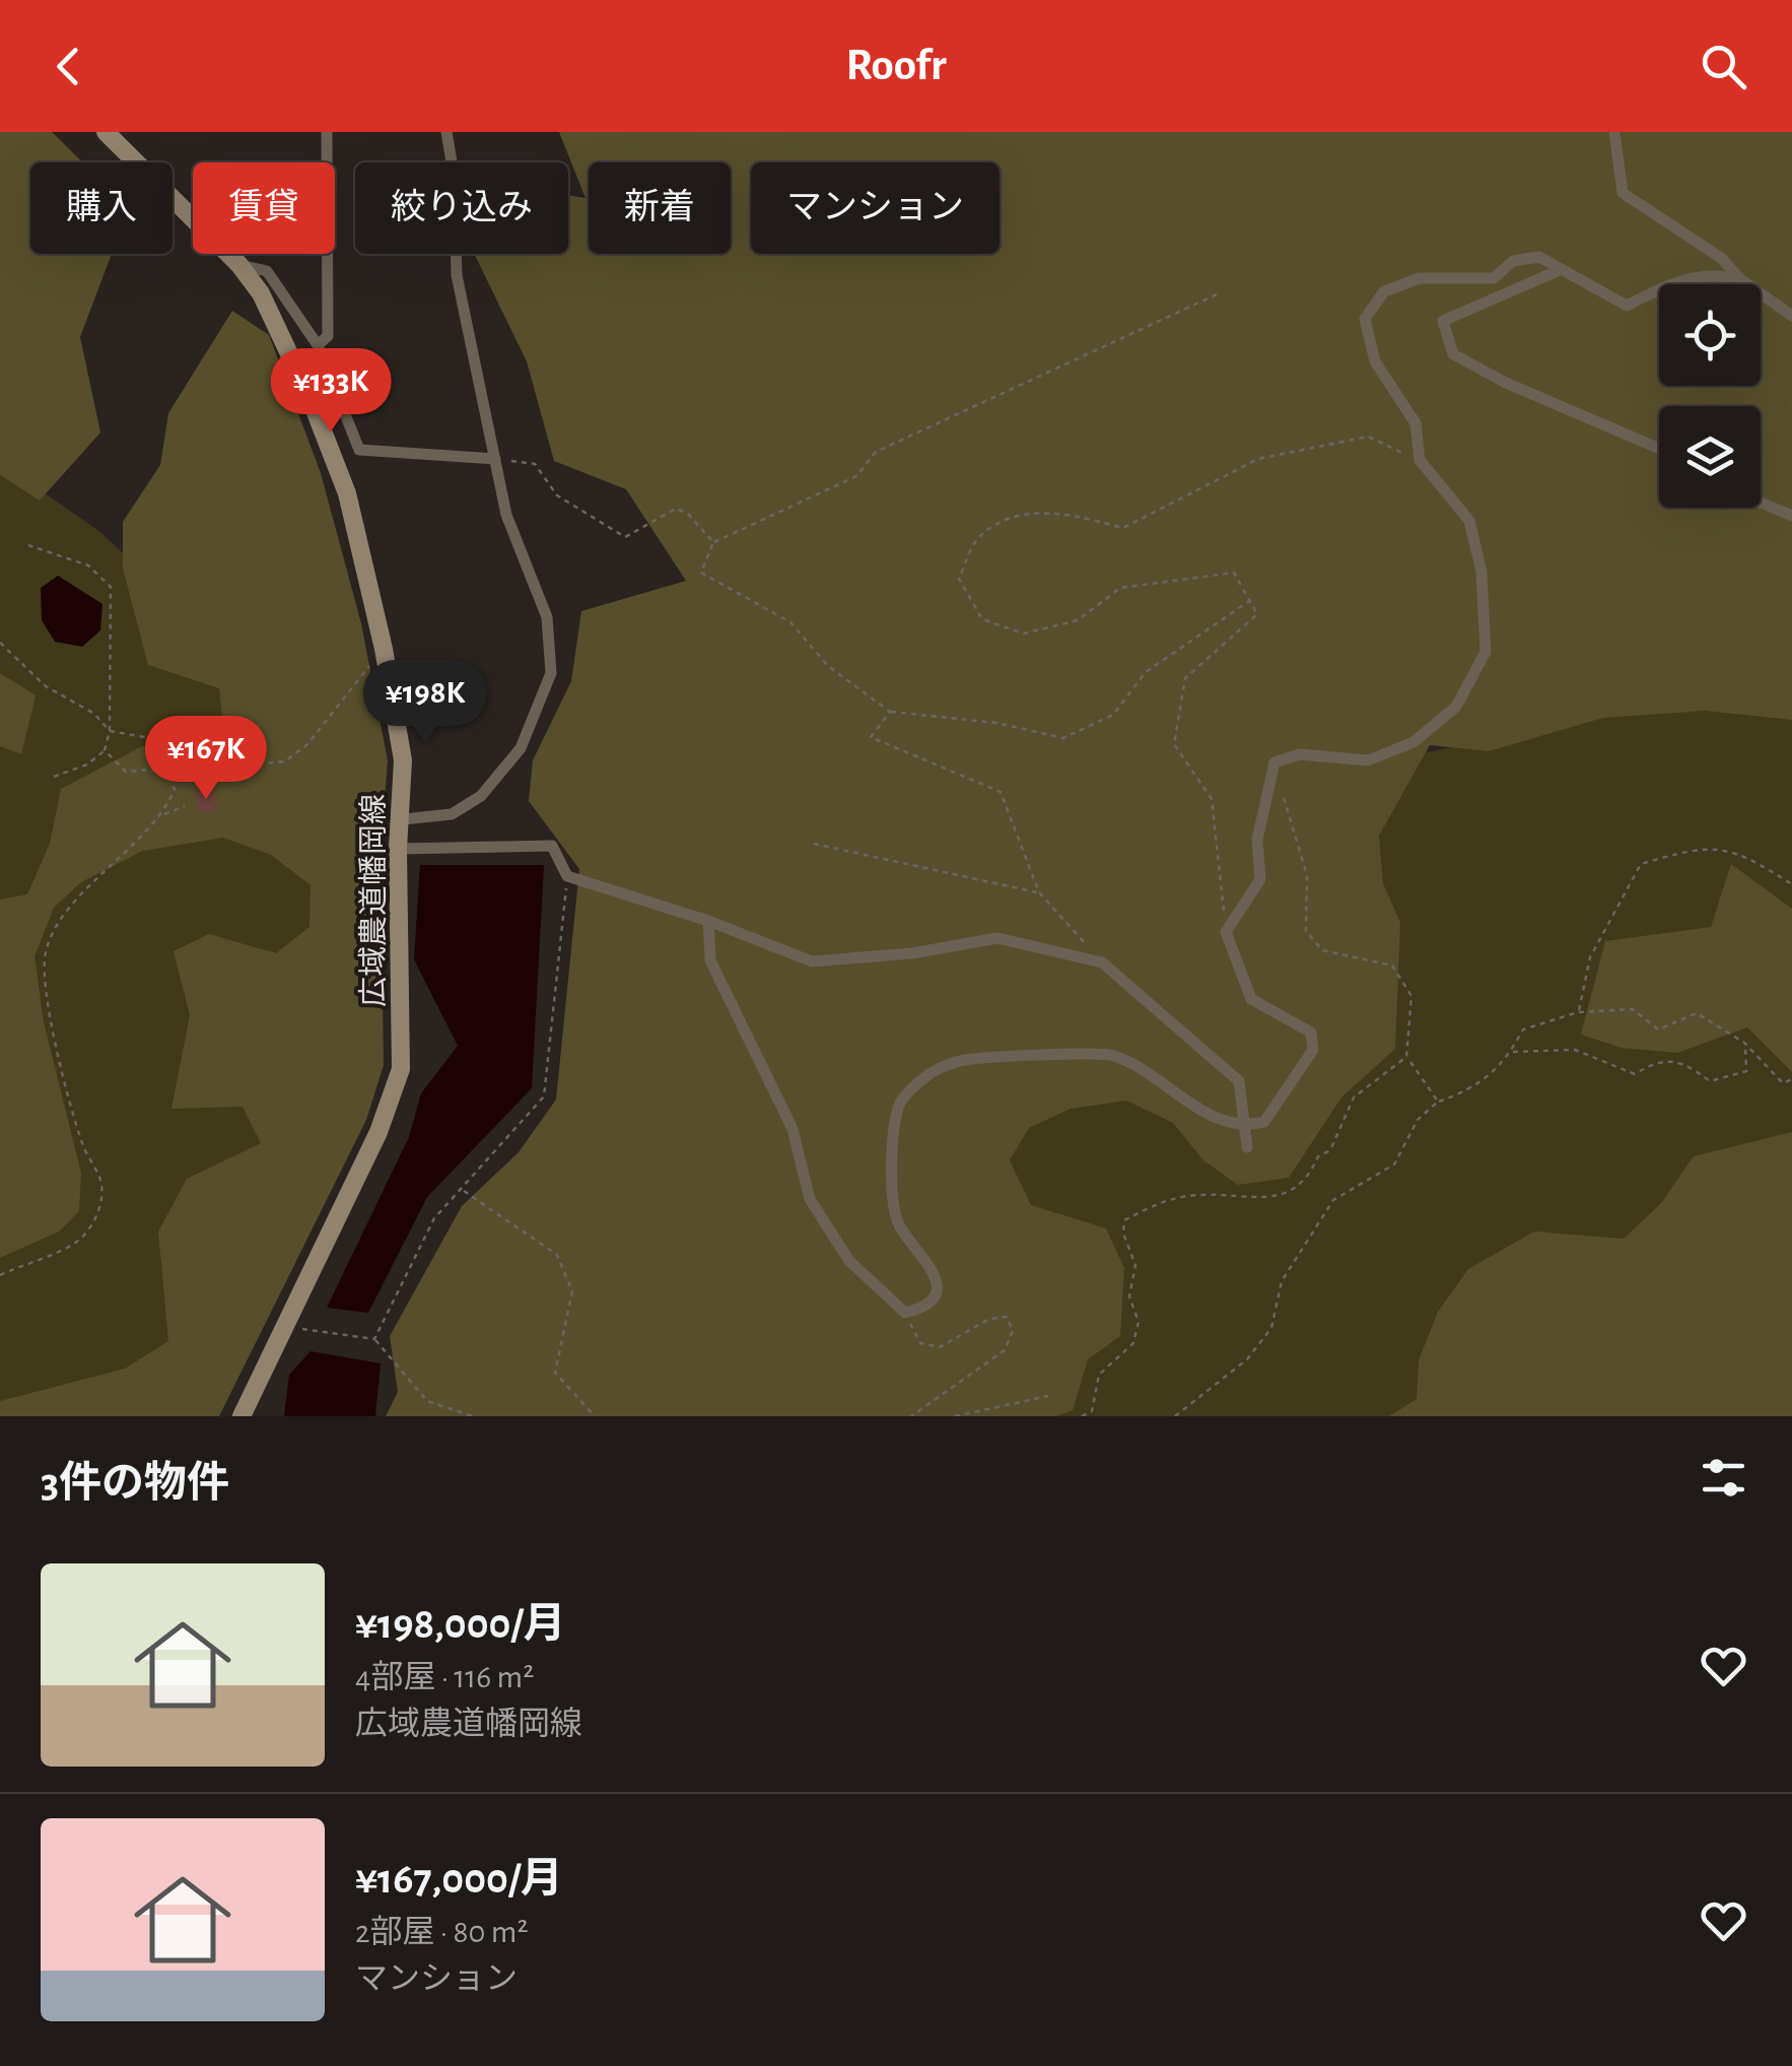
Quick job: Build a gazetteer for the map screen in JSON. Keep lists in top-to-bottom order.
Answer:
{
  "streets": {
    "street": ["広域農道幡岡線"]
  },
  "page": {
    "header": "Roofr",
    "chip": [
      "購入",
      "賃貸",
      "絞り込み",
      "新着",
      "マンション"
    ],
    "price": ["¥133K", "¥198K", "¥167K"],
    "heading": "3件の物件",
    "list": [
      {
        "name": "¥198,000/月",
        "note": "4部屋 · 116 m² · 広域農道幡岡線"
      },
      {
        "name": "¥167,000/月",
        "note": "2部屋 · 80 m² · マンション"
      }
    ]
  }
}
